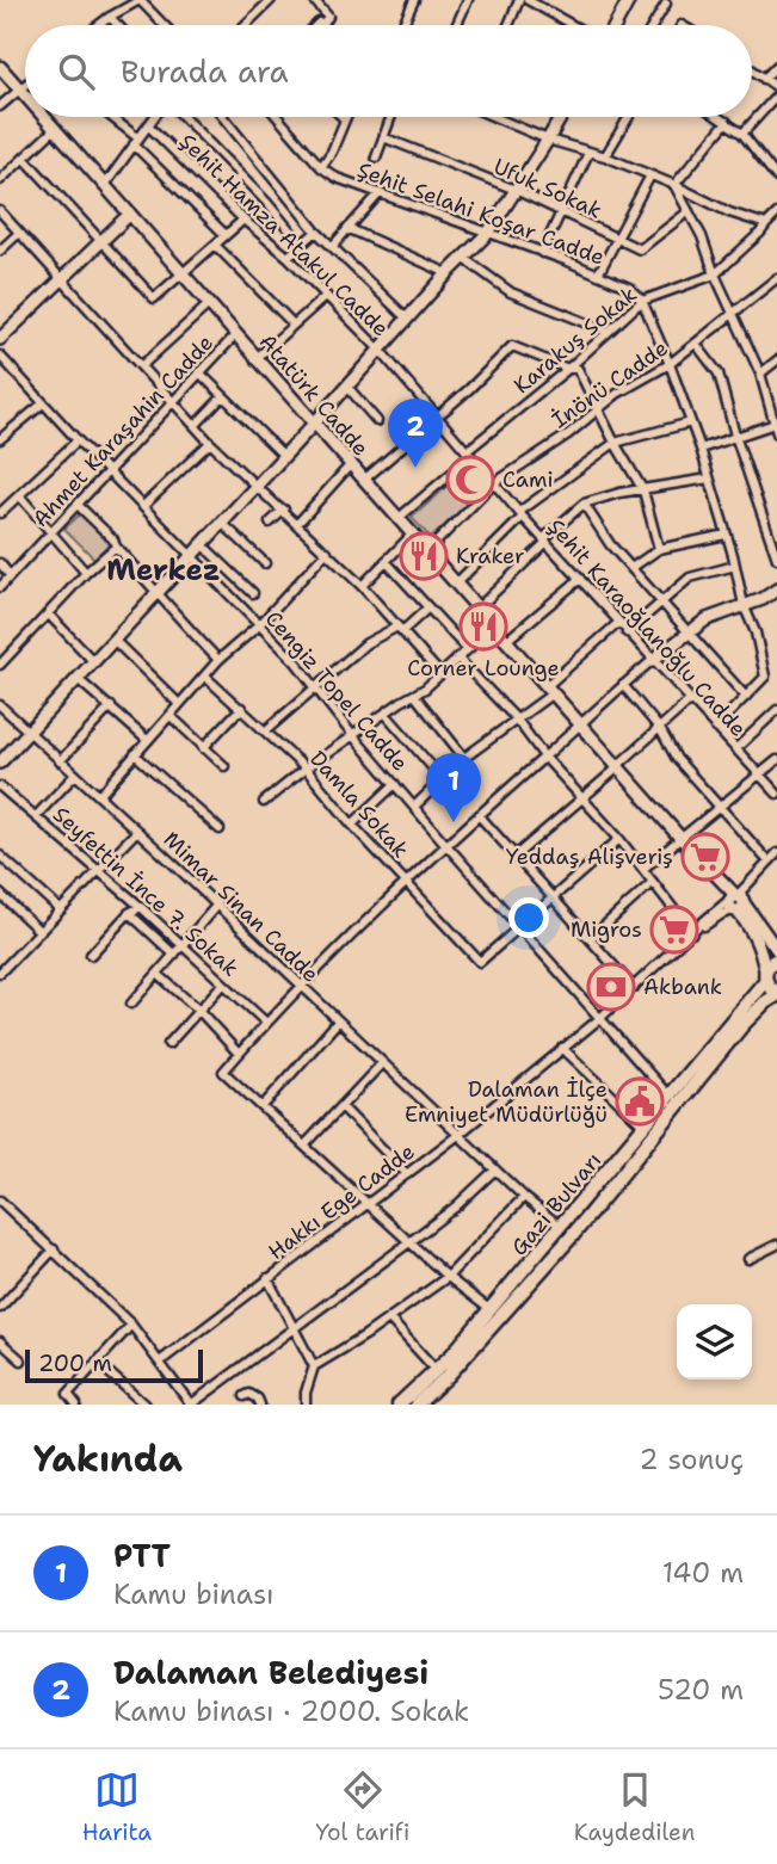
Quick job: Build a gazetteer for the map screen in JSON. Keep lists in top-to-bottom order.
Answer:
{
  "streets": {
    "main road": ["Atatürk Cadde", "Gazi Bulvarı"],
    "street": [
      "Ufuk Sokak",
      "Şehit Selahi Koşar Cadde",
      "Şehit Hamza Atakul Cadde",
      "Karakuş Sokak",
      "İnönü Cadde",
      "Ahmet Karaşahin Cadde",
      "Şehit Karaoğlanoğlu Cadde",
      "Cengiz Topel Cadde",
      "Damla Sokak",
      "Seyfettin İnce 7. Sokak",
      "Mimar Sinan Cadde",
      "Hakkı Ege Cadde"
    ]
  },
  "crossings": [
    ["Şehit Selahi Koşar Cadde", "Karakuş Sokak"],
    ["Şehit Hamza Atakul Cadde", "Karakuş Sokak"],
    ["Şehit Hamza Atakul Cadde", "İnönü Cadde"],
    ["Şehit Hamza Atakul Cadde", "Şehit Karaoğlanoğlu Cadde"],
    ["İnönü Cadde", "Atatürk Cadde"],
    ["İnönü Cadde", "Şehit Karaoğlanoğlu Cadde"],
    ["Atatürk Cadde", "Ahmet Karaşahin Cadde"],
    ["Atatürk Cadde", "Hakkı Ege Cadde"],
    ["Atatürk Cadde", "Gazi Bulvarı"],
    ["Ahmet Karaşahin Cadde", "Cengiz Topel Cadde"],
    ["Cengiz Topel Cadde", "Damla Sokak"],
    ["Cengiz Topel Cadde", "Hakkı Ege Cadde"],
    ["Cengiz Topel Cadde", "Gazi Bulvarı"],
    ["Mimar Sinan Cadde", "Hakkı Ege Cadde"],
    ["Mimar Sinan Cadde", "Gazi Bulvarı"]
  ],
  "districts": ["Merkez"],
  "places": {
    "mosque": ["Cami"],
    "restaurant": ["Kraker", "Corner Lounge"],
    "supermarket": ["Yeddaş Alişveriş", "Migros"],
    "bank": ["Akbank"],
    "public building": ["Dalaman İlçe Emniyet Müdürlüğü"]
  },
  "scale_bar": "200 m",
  "page": {
    "search": "Burada ara",
    "pins": ["2", "1"],
    "scale": "200 m",
    "heading": ["Yakında", "2 sonuç"],
    "list": [
      {
        "mark": "1",
        "name": "PTT",
        "note": "Kamu binası",
        "value": "140 m"
      },
      {
        "mark": "2",
        "name": "Dalaman Belediyesi",
        "note": "Kamu binası · 2000. Sokak",
        "value": "520 m"
      }
    ],
    "nav": ["Harita", "Yol tarifi", "Kaydedilen"]
  }
}
